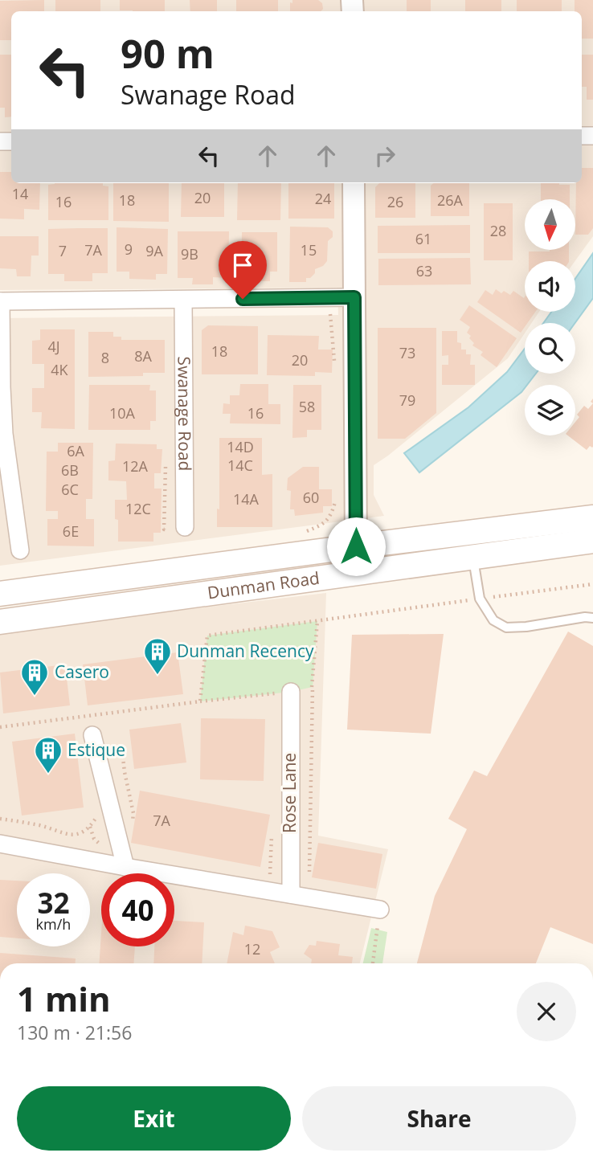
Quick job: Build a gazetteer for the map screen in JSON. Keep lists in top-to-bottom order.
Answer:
{
  "streets": {
    "main road": ["Dunman Road"],
    "street": ["Swanage Road", "Rose Lane"]
  },
  "places": {
    "building": ["Dunman Recency", "Casero", "Estique"]
  },
  "house_numbers": [
    "14",
    "20",
    "24",
    "18",
    "26A",
    "16",
    "26",
    "28",
    "61",
    "9",
    "7A",
    "15",
    "7",
    "9A",
    "9B",
    "63",
    "4J",
    "18",
    "73",
    "8A",
    "8",
    "20",
    "4K",
    "79",
    "58",
    "10A",
    "16",
    "14D",
    "6A",
    "14C",
    "12A",
    "6B",
    "6C",
    "60",
    "14A",
    "12C",
    "6E",
    "7A",
    "12"
  ],
  "north": "bottom",
  "page": {
    "turn": ["90 m", "Swanage Road"],
    "speed": "32 km/h",
    "limit": "40",
    "heading": ["1 min", "130 m · 21:56"],
    "buttons": ["Exit", "Share"]
  }
}
